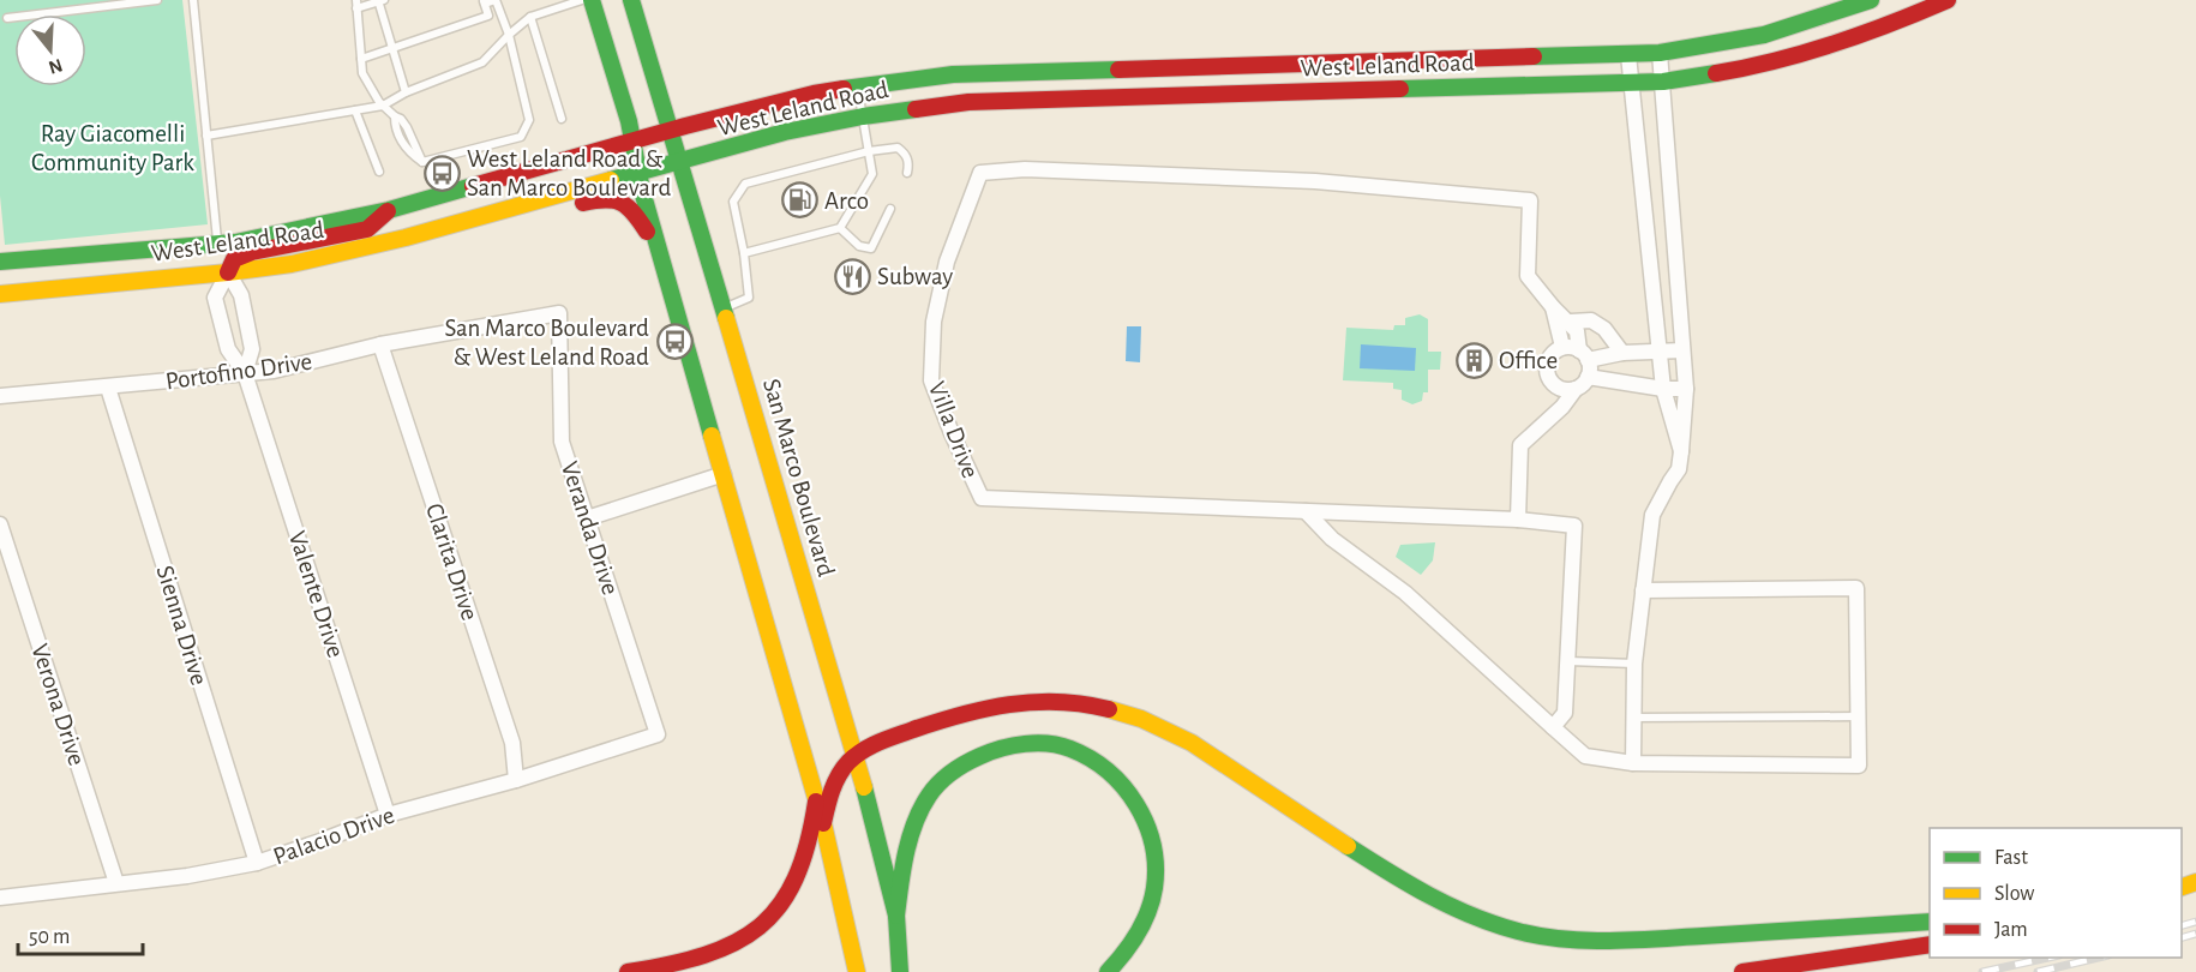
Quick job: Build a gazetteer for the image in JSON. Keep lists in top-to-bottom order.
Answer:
{
  "streets": {
    "main road": ["West Leland Road", "San Marco Boulevard"],
    "street": [
      "Portofino Drive",
      "Villa Drive",
      "Veranda Drive",
      "Clarita Drive",
      "Valente Drive",
      "Sienna Drive",
      "Verona Drive",
      "Palacio Drive"
    ]
  },
  "crossings": [
    ["West Leland Road", "San Marco Boulevard"],
    ["West Leland Road", "Valente Drive"],
    ["Portofino Drive", "Veranda Drive"],
    ["Portofino Drive", "Clarita Drive"],
    ["Portofino Drive", "Valente Drive"],
    ["Portofino Drive", "Sienna Drive"],
    ["Veranda Drive", "Palacio Drive"],
    ["Clarita Drive", "Palacio Drive"],
    ["Valente Drive", "Palacio Drive"],
    ["Sienna Drive", "Palacio Drive"],
    ["Verona Drive", "Palacio Drive"]
  ],
  "parks": ["Ray Giacomelli Community Park"],
  "places": {
    "bus stop": ["West Leland Road & San Marco Boulevard", "San Marco Boulevard & West Leland Road"],
    "fuel station": ["Arco"],
    "restaurant": ["Subway"],
    "building": ["Office"]
  },
  "legend": ["Fast", "Slow", "Jam"],
  "scale_bar": "50 m",
  "north": "bottom"
}
